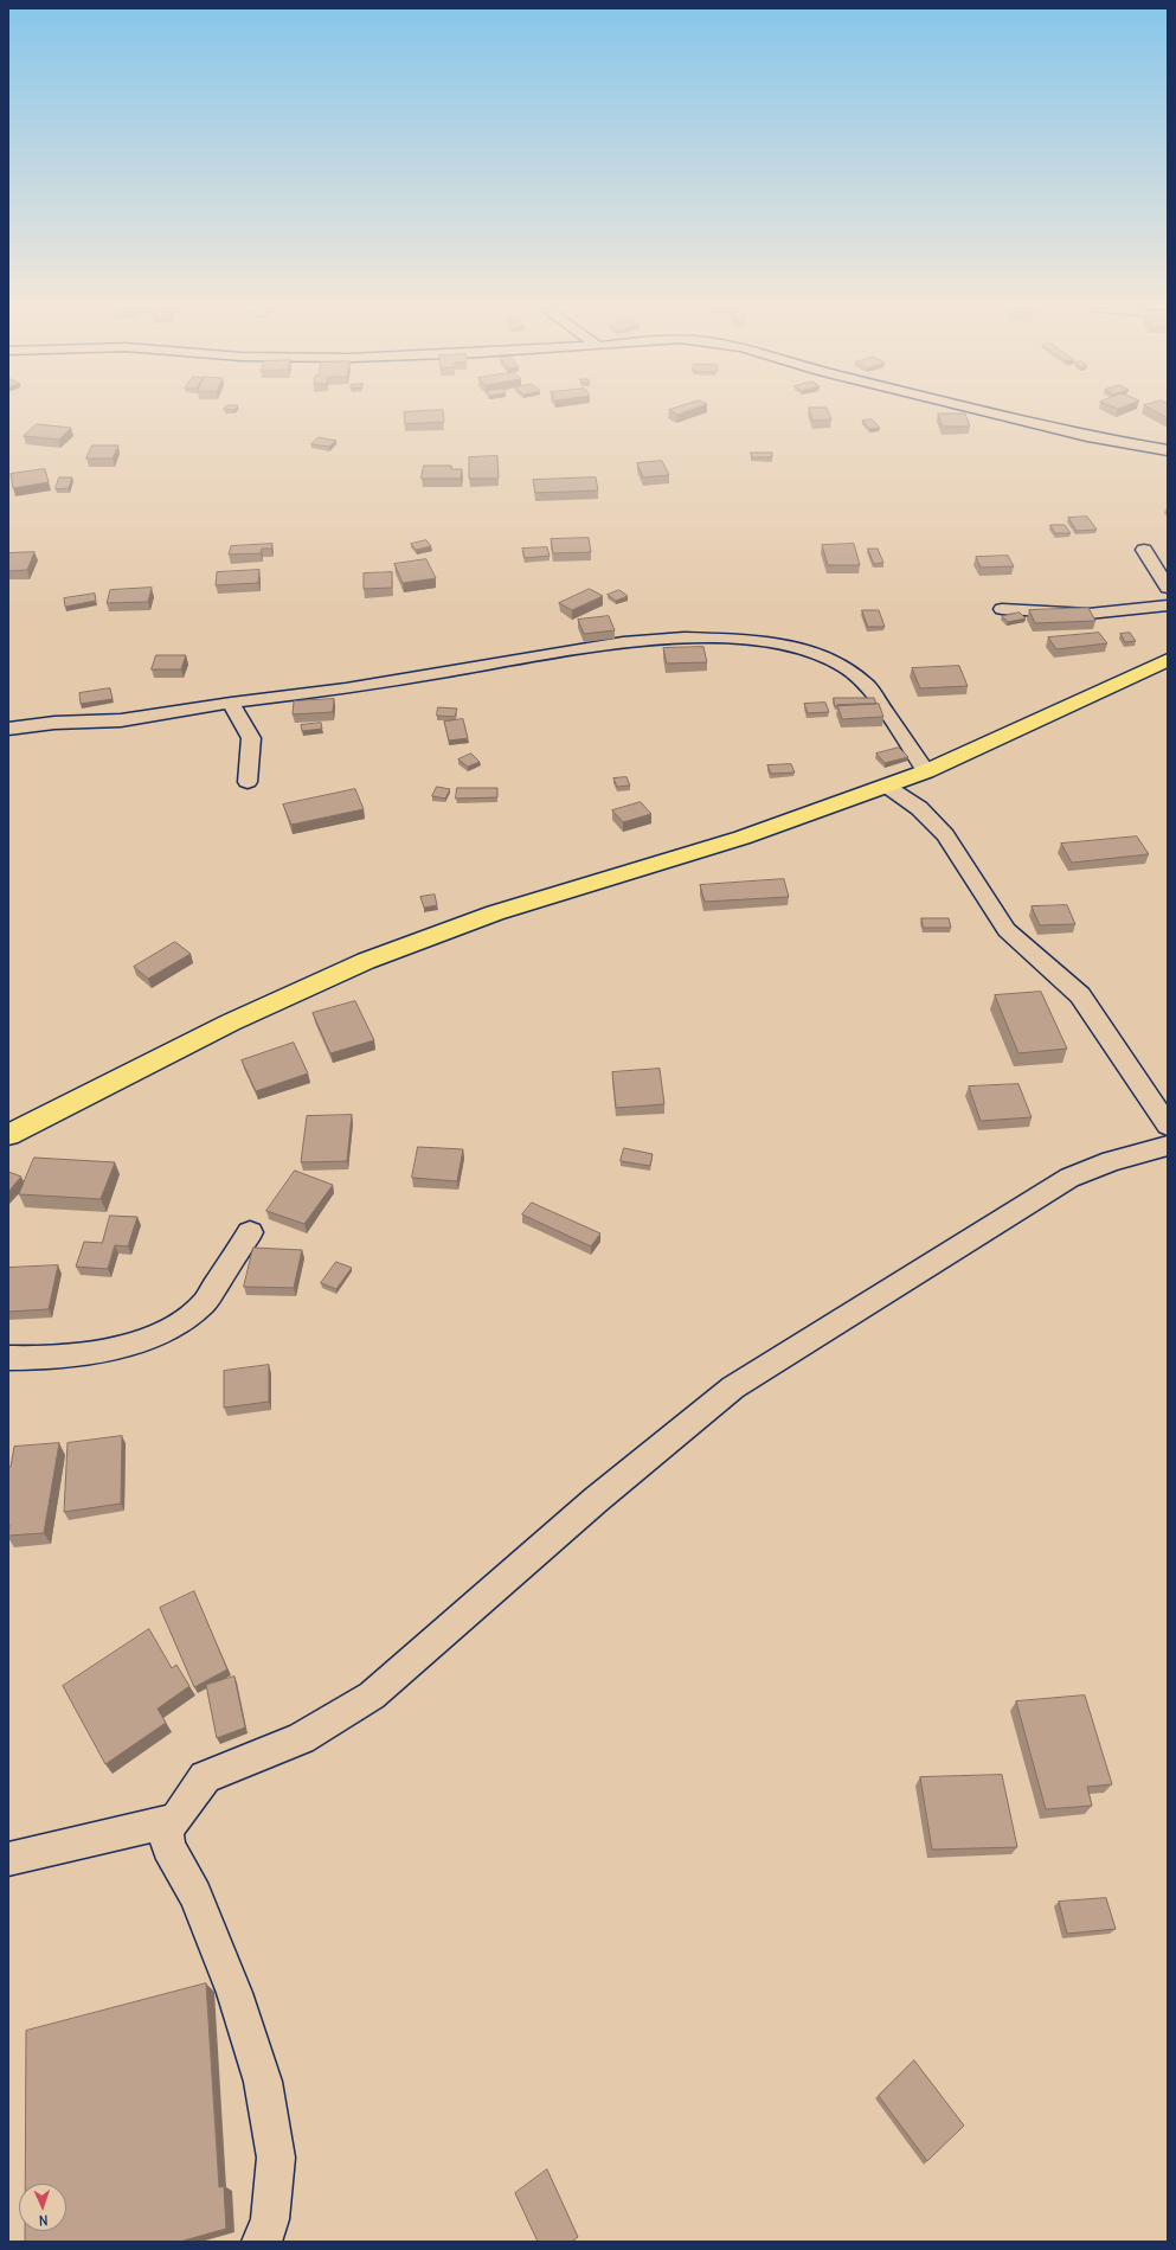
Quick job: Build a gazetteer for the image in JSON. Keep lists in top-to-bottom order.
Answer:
{
  "north": "bottom"
}
